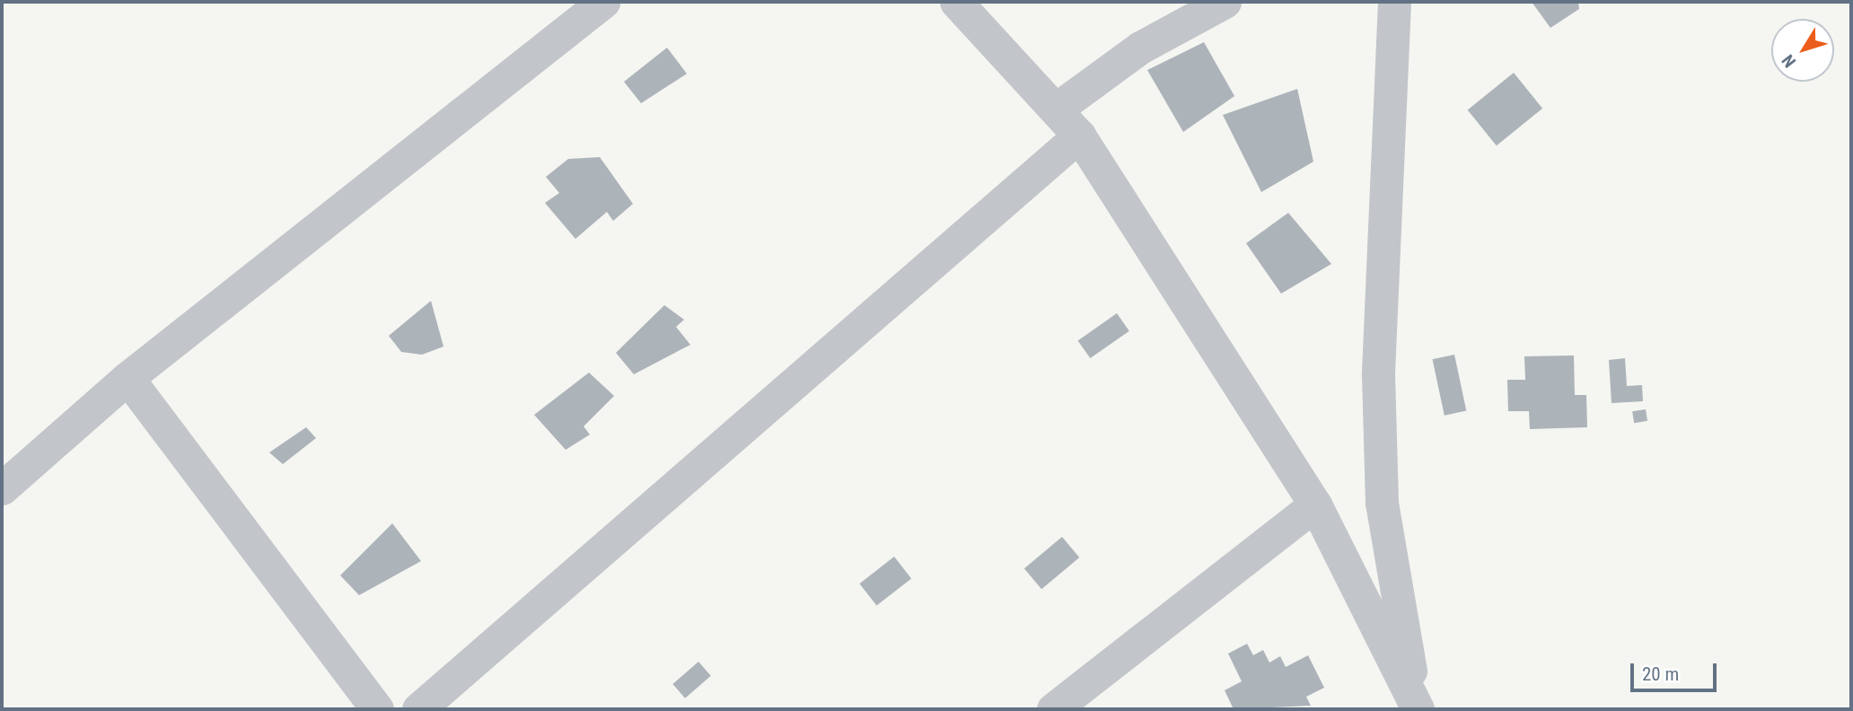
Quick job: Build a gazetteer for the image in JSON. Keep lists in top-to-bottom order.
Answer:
{
  "scale_bar": "20 m",
  "north": "bottom left"
}
